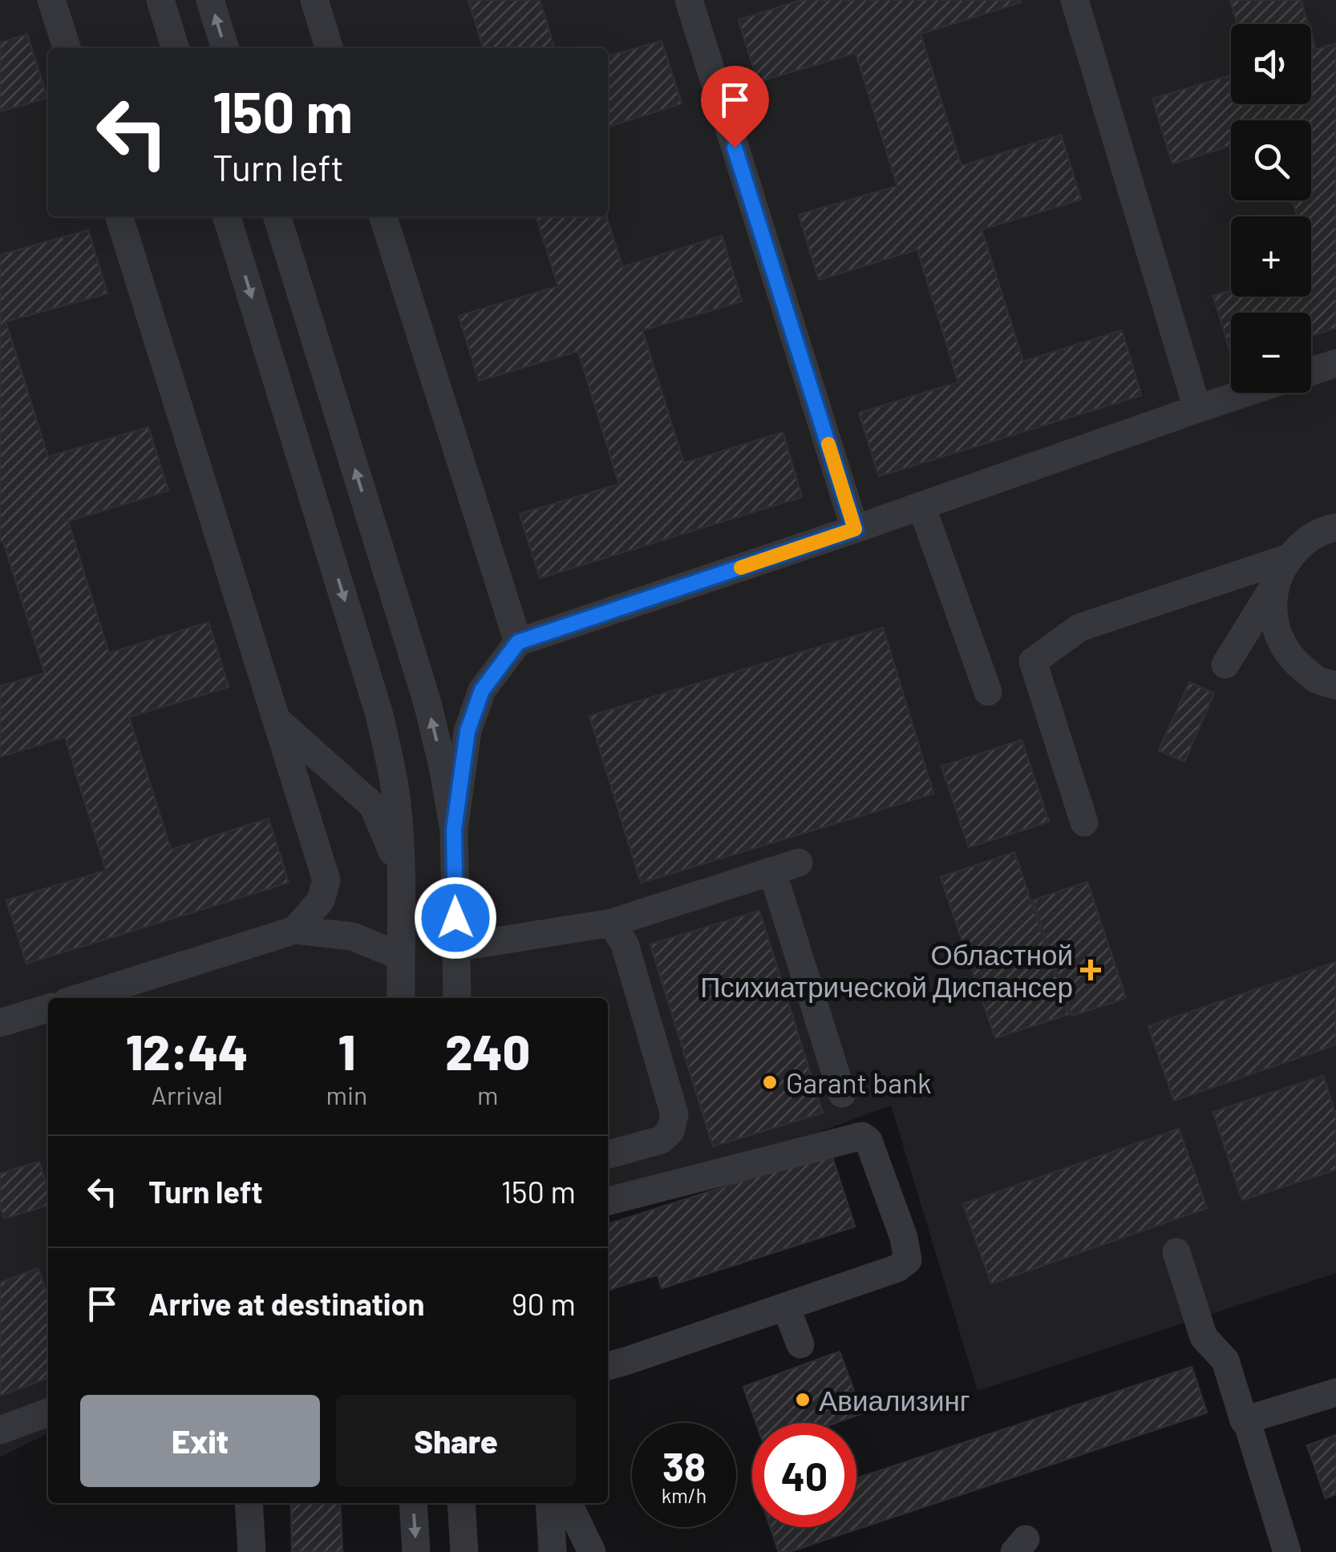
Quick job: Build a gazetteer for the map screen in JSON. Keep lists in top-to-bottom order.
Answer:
{
  "places": {
    "health": ["Областной Психиатрической Диспансер"],
    "other": ["Garant bank", "Авиализинг"]
  },
  "page": {
    "map_buttons": ["+", "−"],
    "turn": ["150 m", "Turn left"],
    "eta": [
      "12:44",
      "Arrival",
      "1",
      "min",
      "240",
      "m"
    ],
    "list": [
      {
        "name": "Turn left",
        "value": "150 m"
      },
      {
        "name": "Arrive at destination",
        "value": "90 m"
      }
    ],
    "buttons": ["Exit", "Share"],
    "speed": "38 km/h",
    "limit": "40"
  }
}
